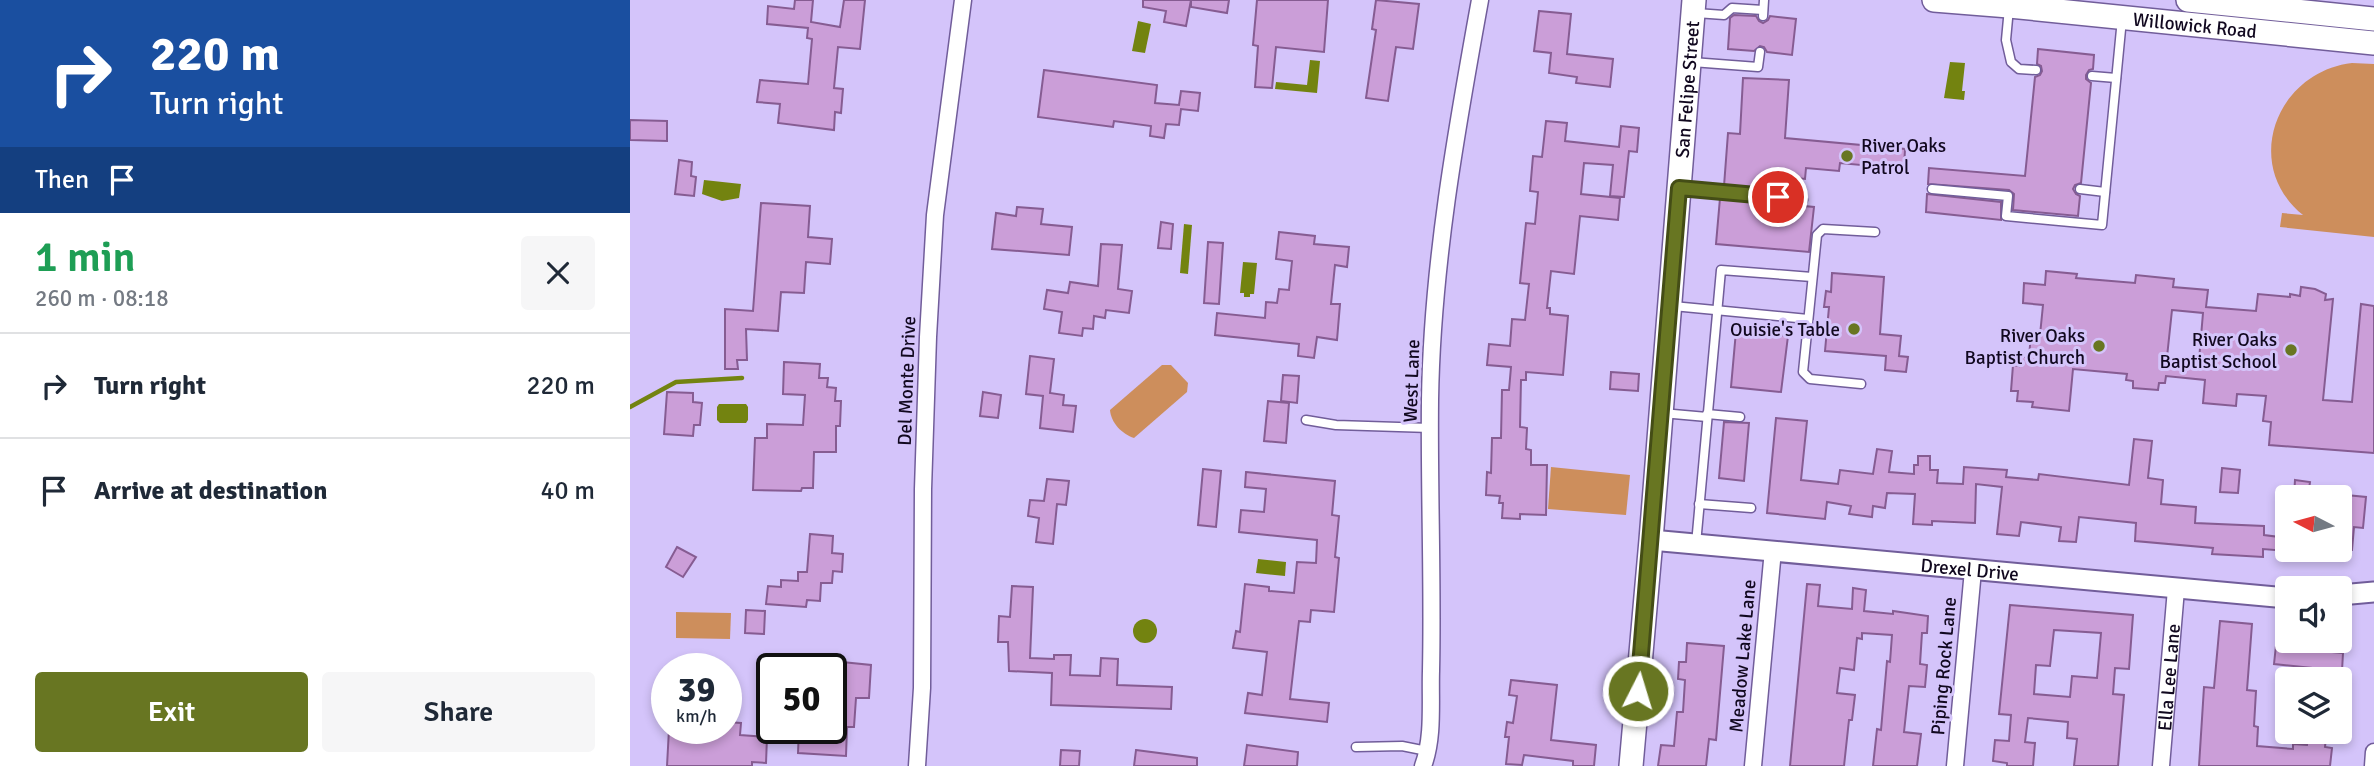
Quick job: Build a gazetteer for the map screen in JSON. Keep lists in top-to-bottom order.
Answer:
{
  "streets": {
    "main road": ["Willowick Road", "San Felipe Street"],
    "street": [
      "Del Monte Drive",
      "West Lane",
      "Drexel Drive",
      "Meadow Lake Lane",
      "Piping Rock Lane",
      "Ella Lee Lane"
    ]
  },
  "crossings": [
    ["San Felipe Street", "Drexel Drive"],
    ["Drexel Drive", "Meadow Lake Lane"],
    ["Drexel Drive", "Piping Rock Lane"],
    ["Drexel Drive", "Ella Lee Lane"]
  ],
  "places": [
    "River Oaks Patrol",
    "Ouisie's Table",
    "River Oaks Baptist Church",
    "River Oaks Baptist School"
  ],
  "north": "left",
  "page": {
    "turn": ["220 m", "Turn right"],
    "then": "Then",
    "heading": ["1 min", "260 m · 08:18"],
    "list": [
      {
        "name": "Turn right",
        "value": "220 m"
      },
      {
        "name": "Arrive at destination",
        "value": "40 m"
      }
    ],
    "speed": "39 km/h",
    "limit": "50",
    "buttons": ["Exit", "Share"]
  }
}
